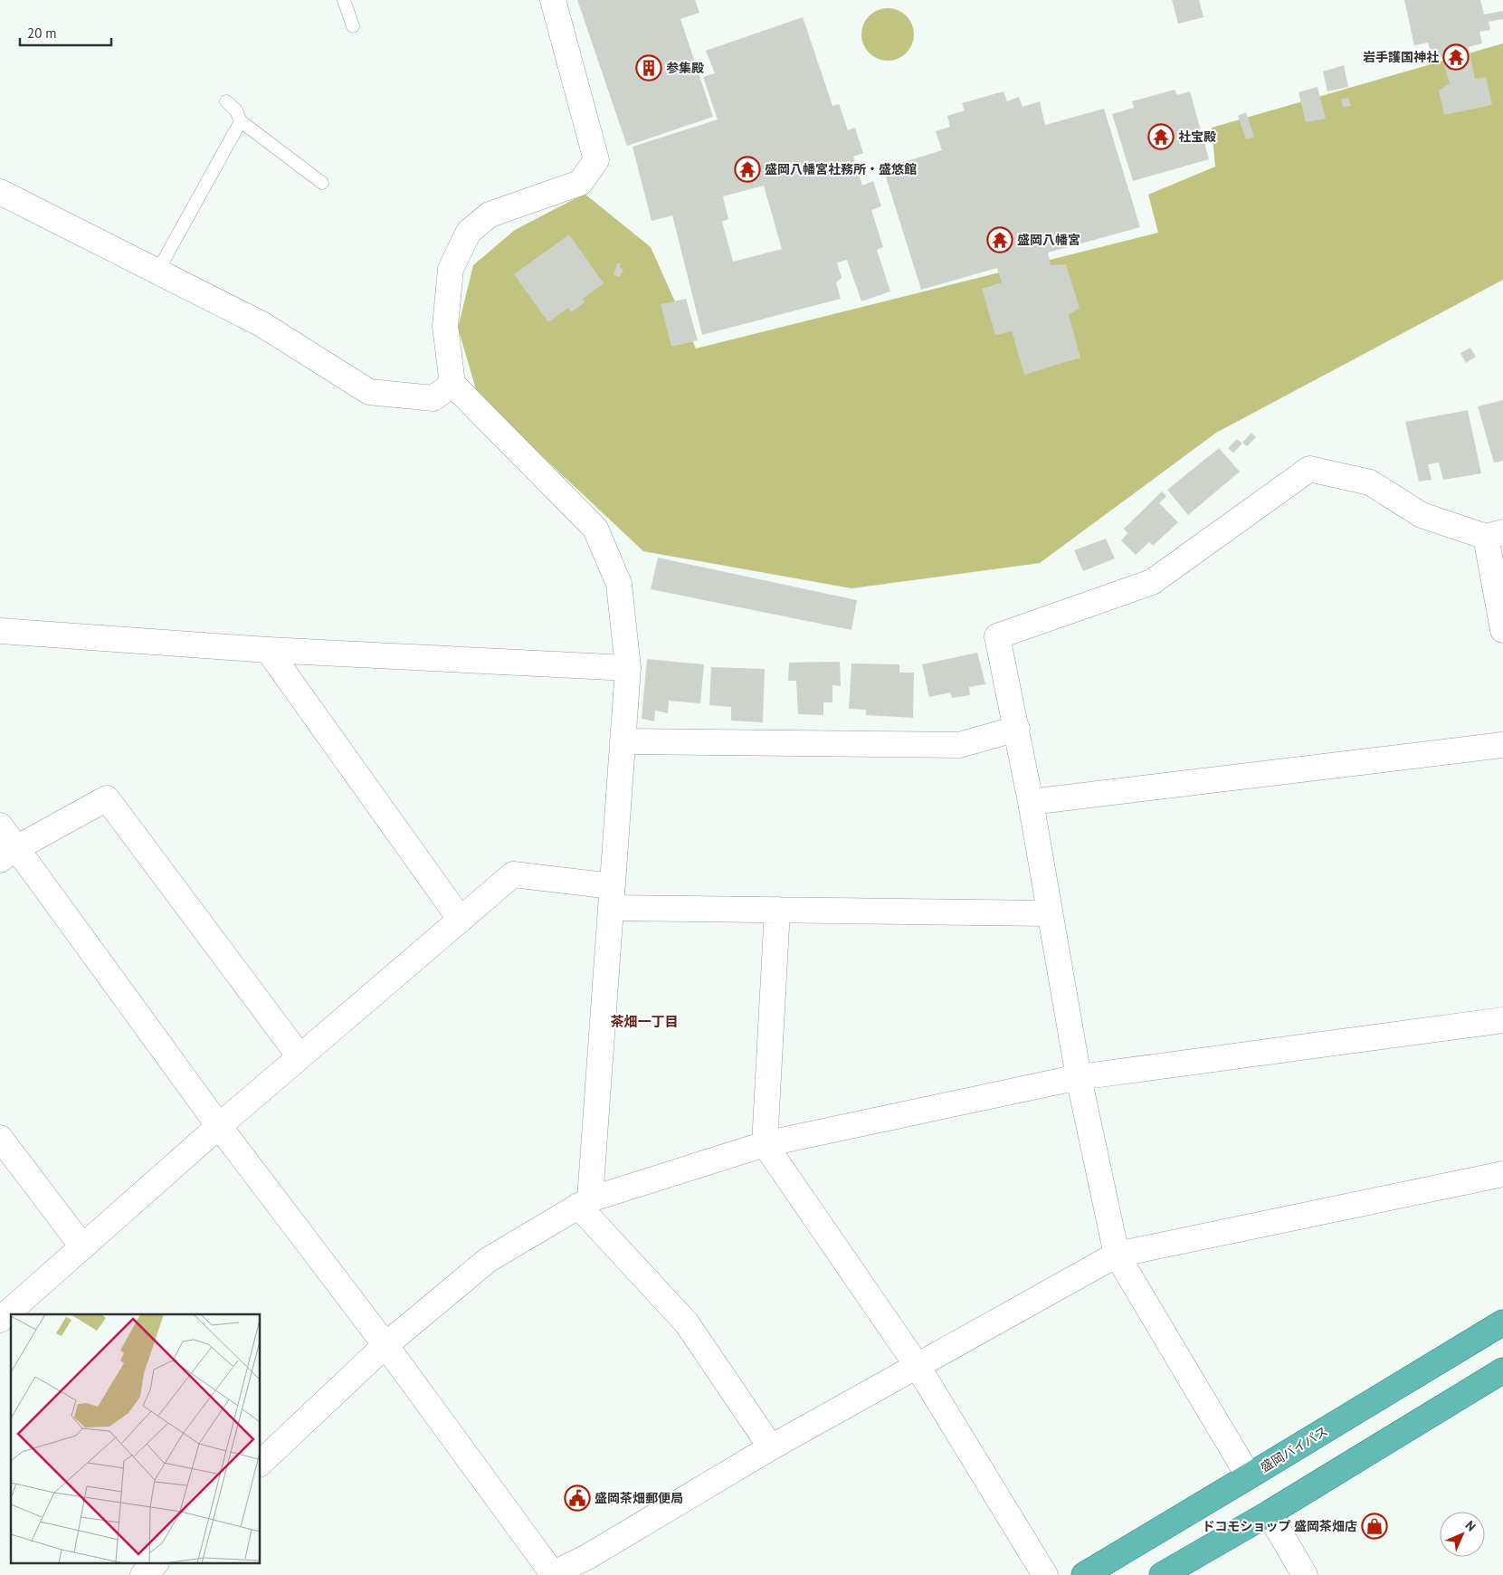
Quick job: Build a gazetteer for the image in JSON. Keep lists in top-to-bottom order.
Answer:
{
  "streets": {
    "highway": ["盛岡バイパス"]
  },
  "districts": ["茶畑一丁目"],
  "places": {
    "temple": [
      "岩手護国神社",
      "社宝殿",
      "盛岡八幡宮社務所・盛悠館",
      "盛岡八幡宮"
    ],
    "building": ["参集殿"],
    "public building": ["盛岡茶畑郵便局"],
    "shop": ["ドコモショップ 盛岡茶畑店"]
  },
  "scale_bar": "20 m",
  "north": "top right"
}
